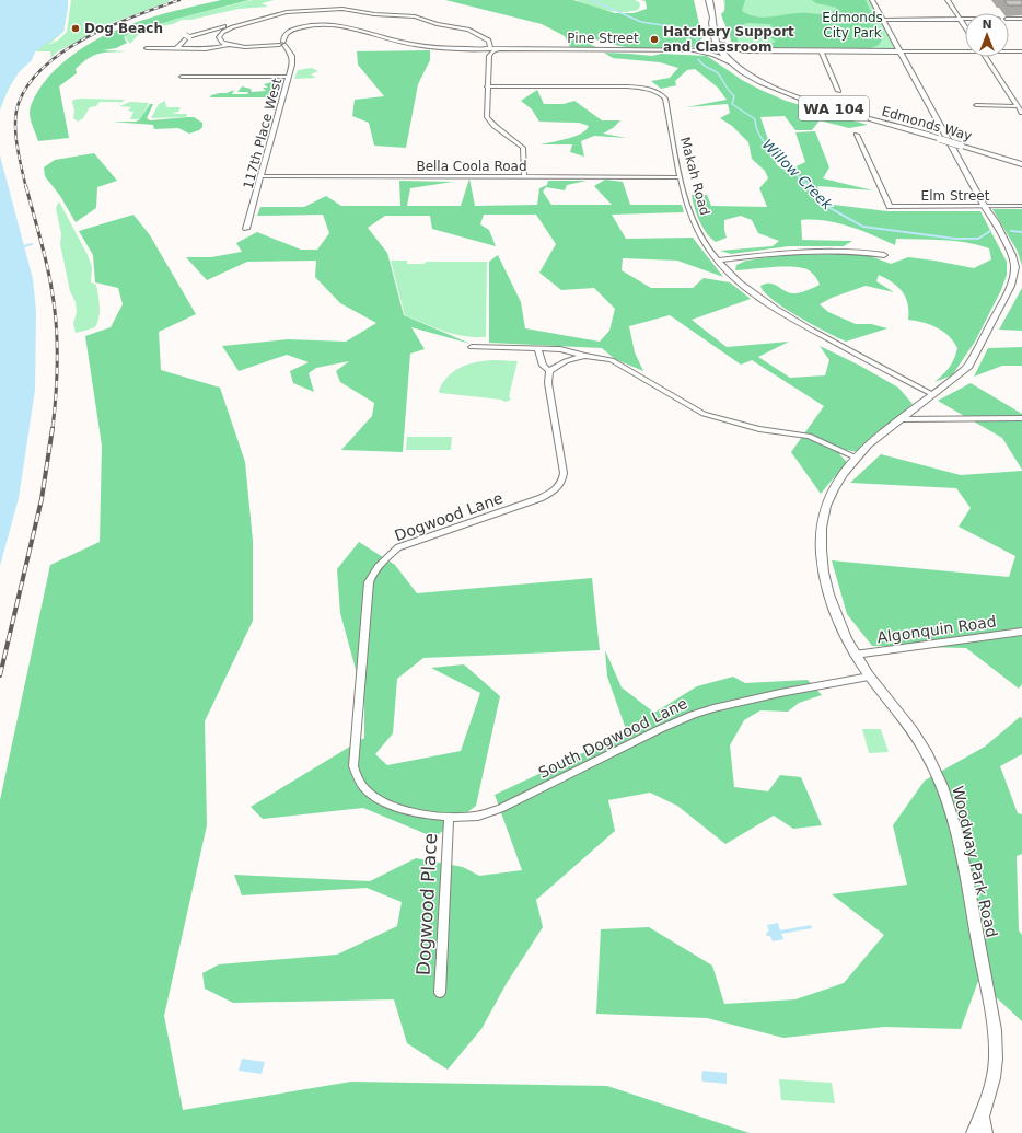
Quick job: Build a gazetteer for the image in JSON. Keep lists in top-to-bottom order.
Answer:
{
  "streets": {
    "main road": ["WA 104", "Edmonds Way"],
    "street": [
      "Pine Street",
      "117th Place West",
      "Bella Coola Road",
      "Makah Road",
      "Elm Street",
      "Dogwood Lane",
      "Algonquin Road",
      "South Dogwood Lane",
      "Woodway Park Road",
      "Dogwood Place"
    ]
  },
  "crossings": [
    ["Pine Street", "Edmonds Way"],
    ["Pine Street", "117th Place West"],
    ["WA 104", "Edmonds Way"],
    ["117th Place West", "Bella Coola Road"],
    ["Bella Coola Road", "Makah Road"],
    ["Makah Road", "Woodway Park Road"],
    ["Elm Street", "Woodway Park Road"],
    ["Dogwood Lane", "South Dogwood Lane"],
    ["Dogwood Lane", "Dogwood Place"],
    ["Algonquin Road", "Woodway Park Road"],
    ["South Dogwood Lane", "Woodway Park Road"],
    ["South Dogwood Lane", "Dogwood Place"]
  ],
  "water": ["Willow Creek"],
  "parks": ["Edmonds City Park"],
  "places": ["Dog Beach", "Hatchery Support and Classroom"],
  "north": "top"
}
